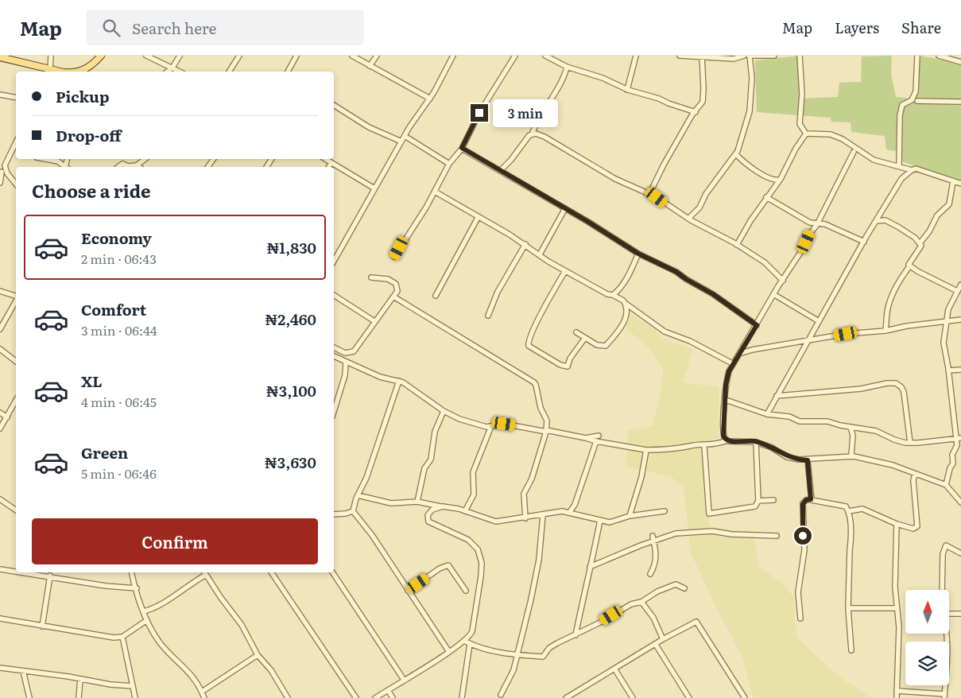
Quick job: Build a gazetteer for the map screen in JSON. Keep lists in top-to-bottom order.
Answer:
{
  "north": "top",
  "page": {
    "header": "Map",
    "search": "Search here",
    "nav": ["Map", "Layers", "Share"],
    "banner": ["Pickup", "Drop-off"],
    "bubble": "3 min",
    "heading": "Choose a ride",
    "list": [
      {
        "name": "Economy",
        "note": "2 min · 06:43",
        "value": "₦1,830"
      },
      {
        "name": "Comfort",
        "note": "3 min · 06:44",
        "value": "₦2,460"
      },
      {
        "name": "XL",
        "note": "4 min · 06:45",
        "value": "₦3,100"
      },
      {
        "name": "Green",
        "note": "5 min · 06:46",
        "value": "₦3,630"
      }
    ],
    "buttons": "Confirm"
  }
}
